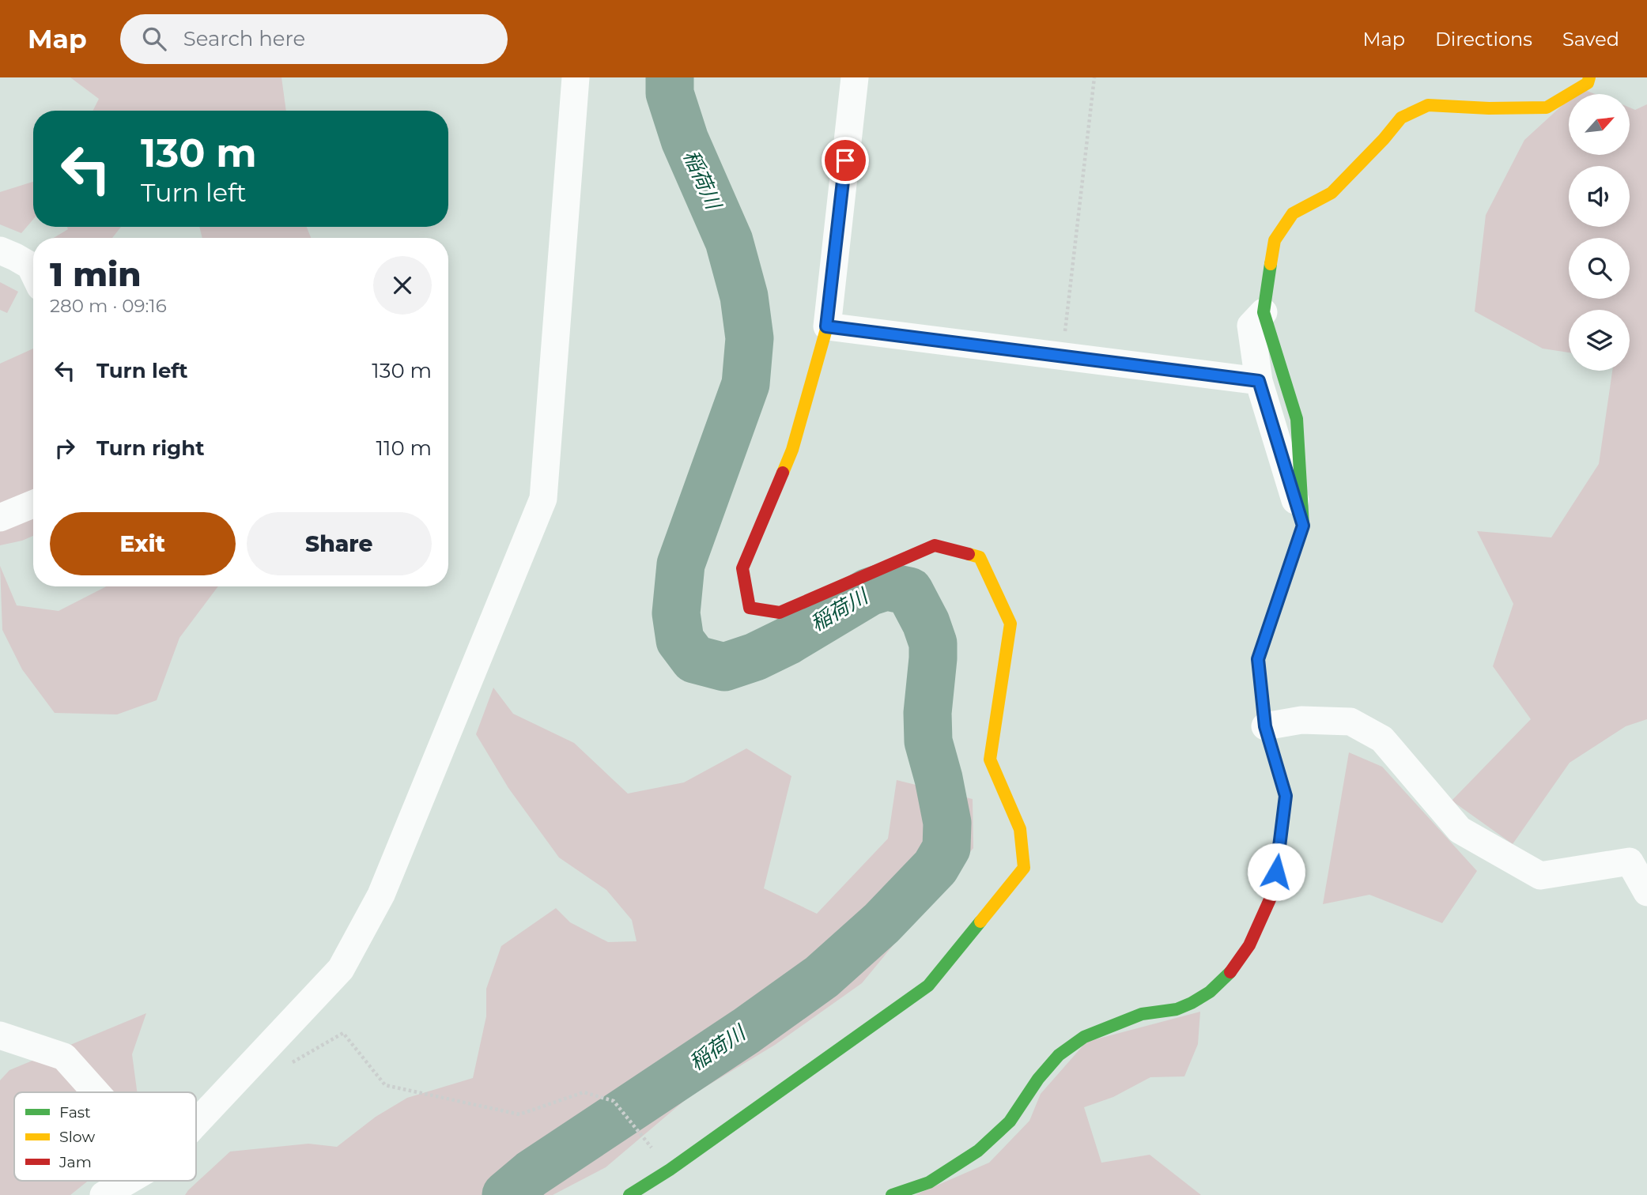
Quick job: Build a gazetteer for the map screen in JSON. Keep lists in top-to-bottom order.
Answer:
{
  "water": ["稲荷川"],
  "legend": ["Fast", "Slow", "Jam"],
  "north": "top right",
  "page": {
    "header": "Map",
    "search": "Search here",
    "nav": ["Map", "Directions", "Saved"],
    "turn": ["130 m", "Turn left"],
    "heading": ["1 min", "280 m · 09:16"],
    "list": [
      {
        "name": "Turn left",
        "value": "130 m"
      },
      {
        "name": "Turn right",
        "value": "110 m"
      }
    ],
    "buttons": ["Exit", "Share"]
  }
}
